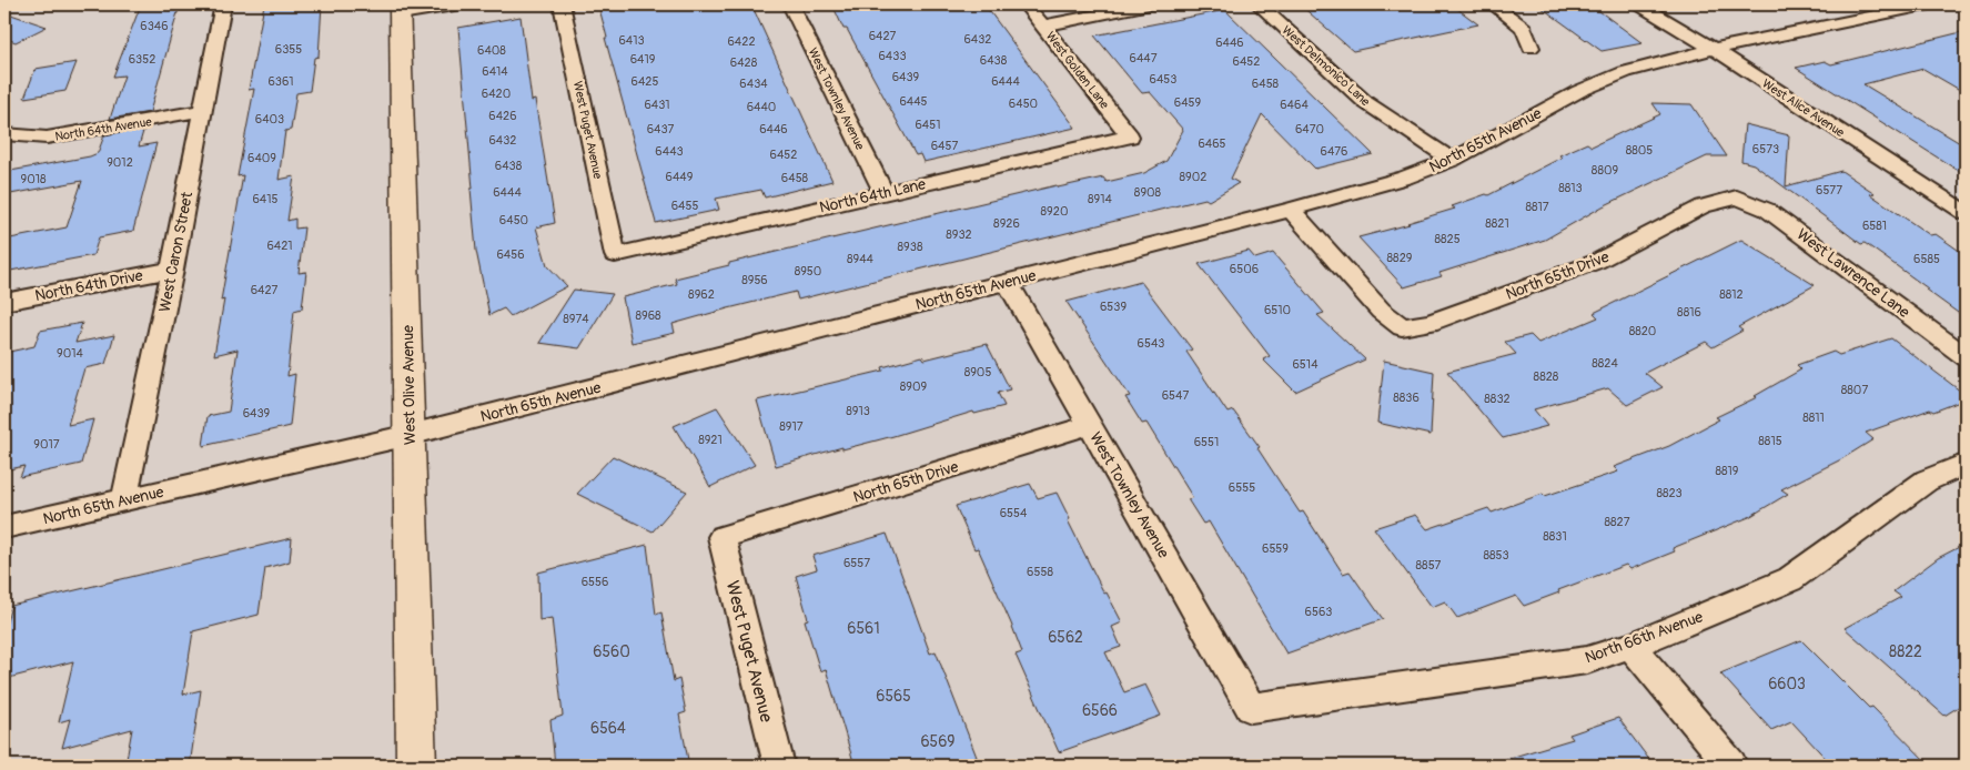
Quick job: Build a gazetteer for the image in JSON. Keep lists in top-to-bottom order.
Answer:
{
  "streets": {
    "main road": ["West Olive Avenue"],
    "street": [
      "West Delmonico Lane",
      "West Golden Lane",
      "West Townley Avenue",
      "West Alice Avenue",
      "North 64th Avenue",
      "West Puget Avenue",
      "North 65th Avenue",
      "North 64th Lane",
      "West Caron Street",
      "West Lawrence Lane",
      "North 65th Drive",
      "North 64th Drive",
      "North 66th Avenue"
    ]
  },
  "crossings": [
    ["West Delmonico Lane", "North 65th Avenue"],
    ["West Golden Lane", "North 64th Lane"],
    ["West Townley Avenue", "North 65th Avenue"],
    ["West Townley Avenue", "North 64th Lane"],
    ["West Townley Avenue", "North 65th Drive"],
    ["West Townley Avenue", "North 66th Avenue"],
    ["West Alice Avenue", "North 65th Avenue"],
    ["North 64th Avenue", "West Caron Street"],
    ["West Puget Avenue", "North 64th Lane"],
    ["West Puget Avenue", "North 65th Drive"],
    ["North 65th Avenue", "West Caron Street"],
    ["North 65th Avenue", "North 65th Drive"],
    ["North 65th Avenue", "West Olive Avenue"],
    ["West Caron Street", "North 64th Drive"],
    ["West Lawrence Lane", "North 65th Drive"]
  ],
  "house_numbers": [
    "6346",
    "6427",
    "6432",
    "6413",
    "6422",
    "6446",
    "6355",
    "6408",
    "6433",
    "6447",
    "6352",
    "6419",
    "6438",
    "6452",
    "6428",
    "6414",
    "6439",
    "6453",
    "6361",
    "6425",
    "6444",
    "6434",
    "6458",
    "6420",
    "6445",
    "6459",
    "6450",
    "6431",
    "6464",
    "6440",
    "6426",
    "6403",
    "6451",
    "6437",
    "6446",
    "6470",
    "6432",
    "6465",
    "6457",
    "6573",
    "8805",
    "6443",
    "6476",
    "6452",
    "6409",
    "9012",
    "6438",
    "8809",
    "6449",
    "8902",
    "6458",
    "9018",
    "8813",
    "6577",
    "6444",
    "8908",
    "6415",
    "8914",
    "6455",
    "8817",
    "8920",
    "6450",
    "8926",
    "8821",
    "6581",
    "8932",
    "8825",
    "6421",
    "8938",
    "6456",
    "8829",
    "8944",
    "6585",
    "6506",
    "8950",
    "8956",
    "6427",
    "8962",
    "8812",
    "6539",
    "6510",
    "8816",
    "8968",
    "8974",
    "8820",
    "6543",
    "9014",
    "8824",
    "6514",
    "8905",
    "8828",
    "8909",
    "8807",
    "6547",
    "8836",
    "8832",
    "8913",
    "6439",
    "8811",
    "8917",
    "8921",
    "8815",
    "6551",
    "9017",
    "8819",
    "6555",
    "8823",
    "6554",
    "8827",
    "8831",
    "6559",
    "8853",
    "6557",
    "8857",
    "6558",
    "6556",
    "6563",
    "6561",
    "6562",
    "6560",
    "8822",
    "6603",
    "6565",
    "6566",
    "6564",
    "6569"
  ]
}
